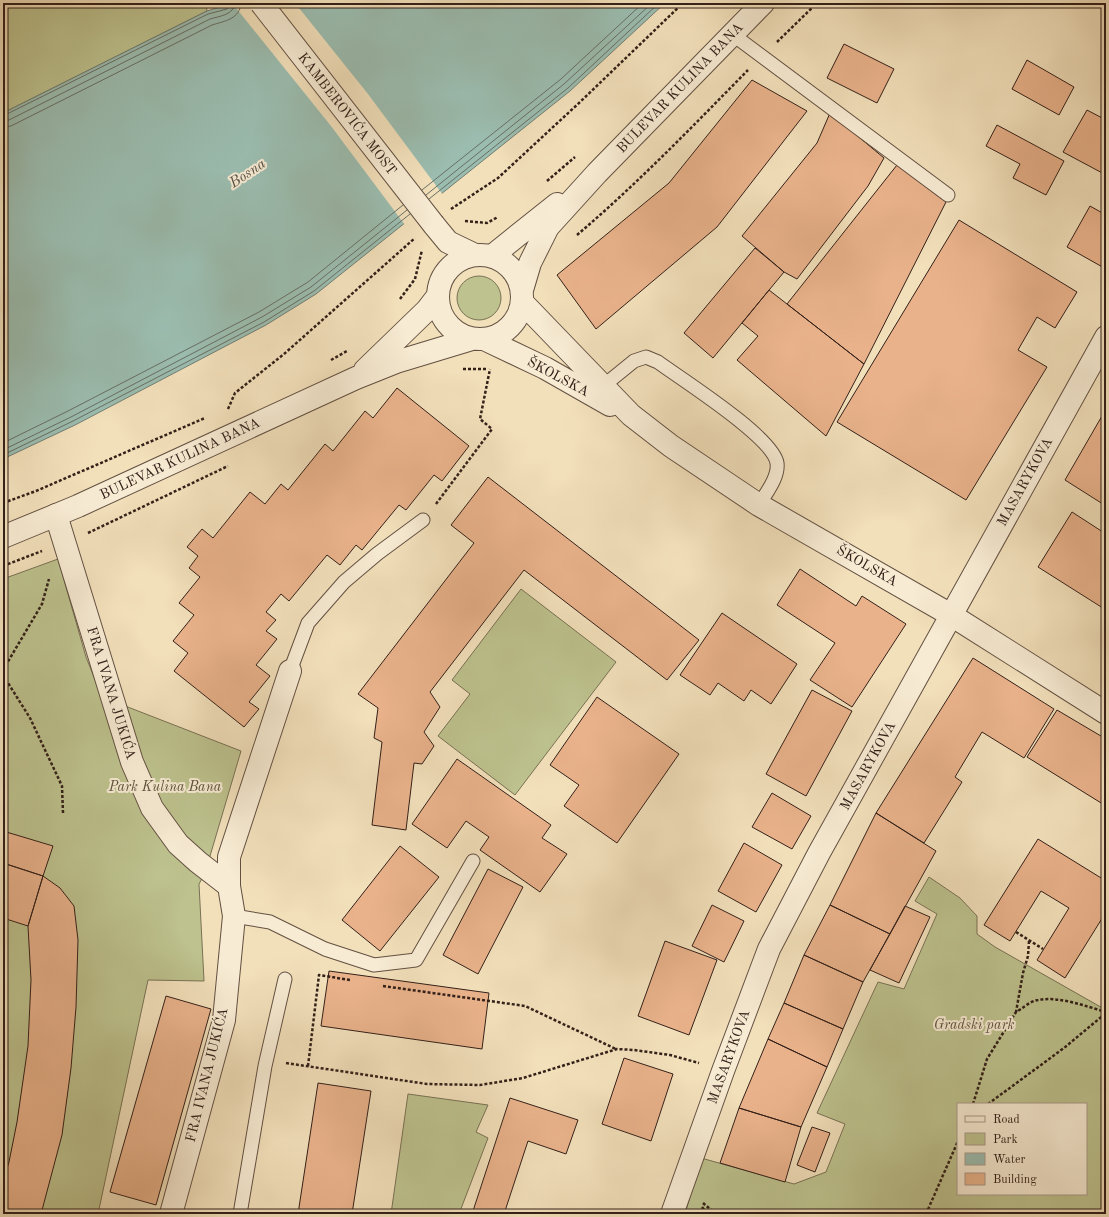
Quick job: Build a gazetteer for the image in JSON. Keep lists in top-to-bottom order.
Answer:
{
  "streets": {
    "street": [
      "BULEVAR KULINA BANA",
      "KAMBEROVIĆA MOST",
      "ŠKOLSKA",
      "MASARYKOVA",
      "FRA IVANA JUKIĆA"
    ]
  },
  "crossings": [
    ["BULEVAR KULINA BANA", "ŠKOLSKA"],
    ["BULEVAR KULINA BANA", "FRA IVANA JUKIĆA"],
    ["ŠKOLSKA", "MASARYKOVA"]
  ],
  "water": ["Bosna"],
  "parks": ["Park Kulina Bana", "Gradski park"],
  "legend": [
    "Road",
    "Park",
    "Water",
    "Building"
  ]
}
